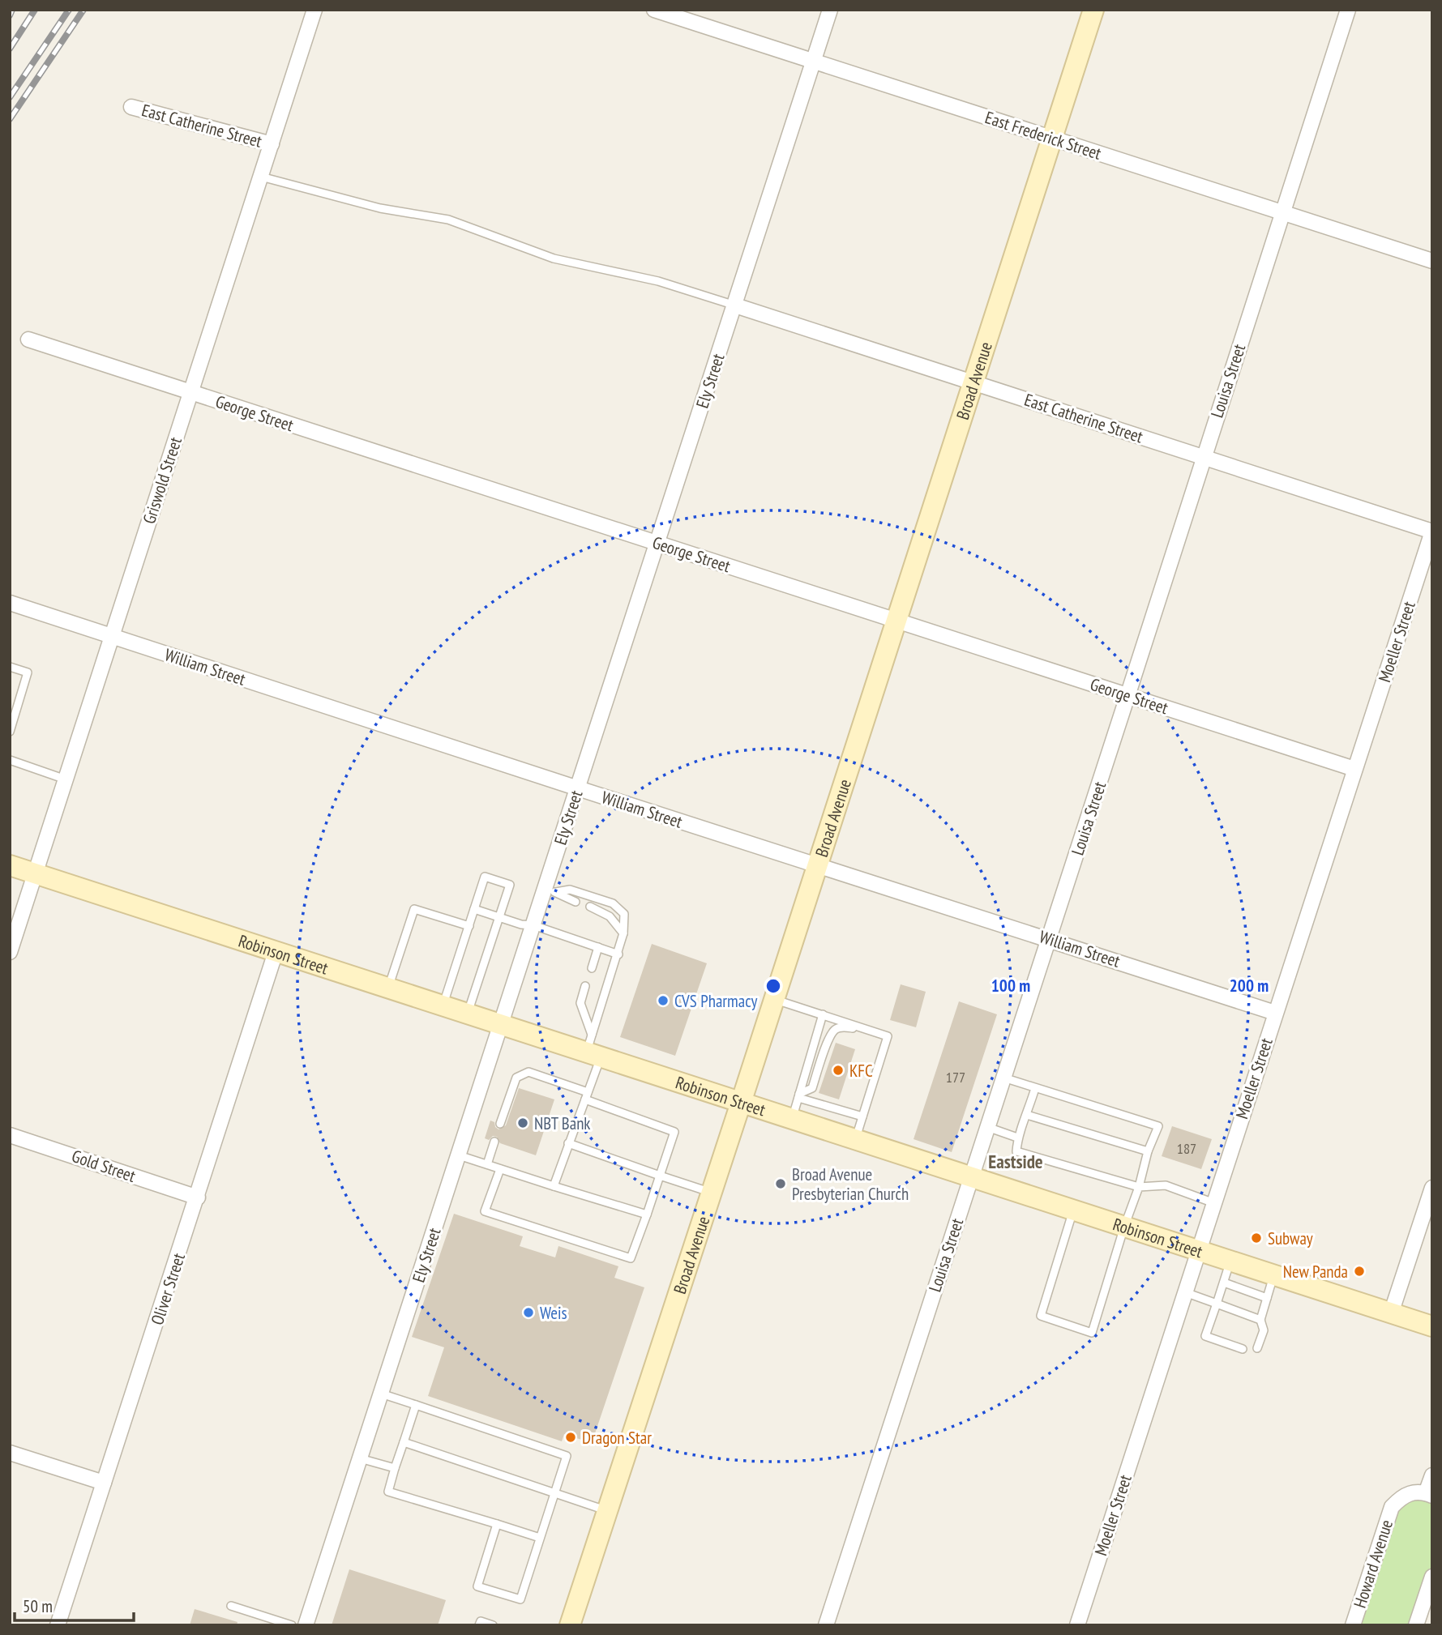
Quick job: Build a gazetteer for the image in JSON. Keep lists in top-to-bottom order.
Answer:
{
  "streets": {
    "main road": ["Broad Avenue", "Robinson Street"],
    "street": [
      "East Catherine Street",
      "East Frederick Street",
      "Ely Street",
      "Louisa Street",
      "George Street",
      "Griswold Street",
      "Moeller Street",
      "William Street",
      "Gold Street",
      "Oliver Street",
      "Howard Avenue"
    ]
  },
  "crossings": [
    ["East Catherine Street", "Ely Street"],
    ["East Catherine Street", "Broad Avenue"],
    ["East Catherine Street", "Louisa Street"],
    ["East Catherine Street", "Griswold Street"],
    ["East Catherine Street", "Moeller Street"],
    ["East Frederick Street", "Ely Street"],
    ["East Frederick Street", "Broad Avenue"],
    ["East Frederick Street", "Louisa Street"],
    ["Ely Street", "George Street"],
    ["Ely Street", "William Street"],
    ["Ely Street", "Robinson Street"],
    ["Broad Avenue", "George Street"],
    ["Broad Avenue", "William Street"],
    ["Broad Avenue", "Robinson Street"],
    ["Louisa Street", "George Street"],
    ["Louisa Street", "William Street"],
    ["Louisa Street", "Robinson Street"],
    ["George Street", "Griswold Street"],
    ["George Street", "Moeller Street"],
    ["Griswold Street", "William Street"],
    ["Griswold Street", "Robinson Street"],
    ["Moeller Street", "William Street"],
    ["Moeller Street", "Robinson Street"],
    ["Robinson Street", "Oliver Street"],
    ["Gold Street", "Oliver Street"]
  ],
  "districts": ["Eastside"],
  "places": [
    "CVS Pharmacy",
    "KFC",
    "NBT Bank",
    "Broad Avenue Presbyterian Church",
    "Subway",
    "New Panda",
    "Weis",
    "Dragon Star"
  ],
  "house_numbers": ["177", "187"],
  "scale_bar": "50 m",
  "rings": ["100 m", "200 m"]
}
